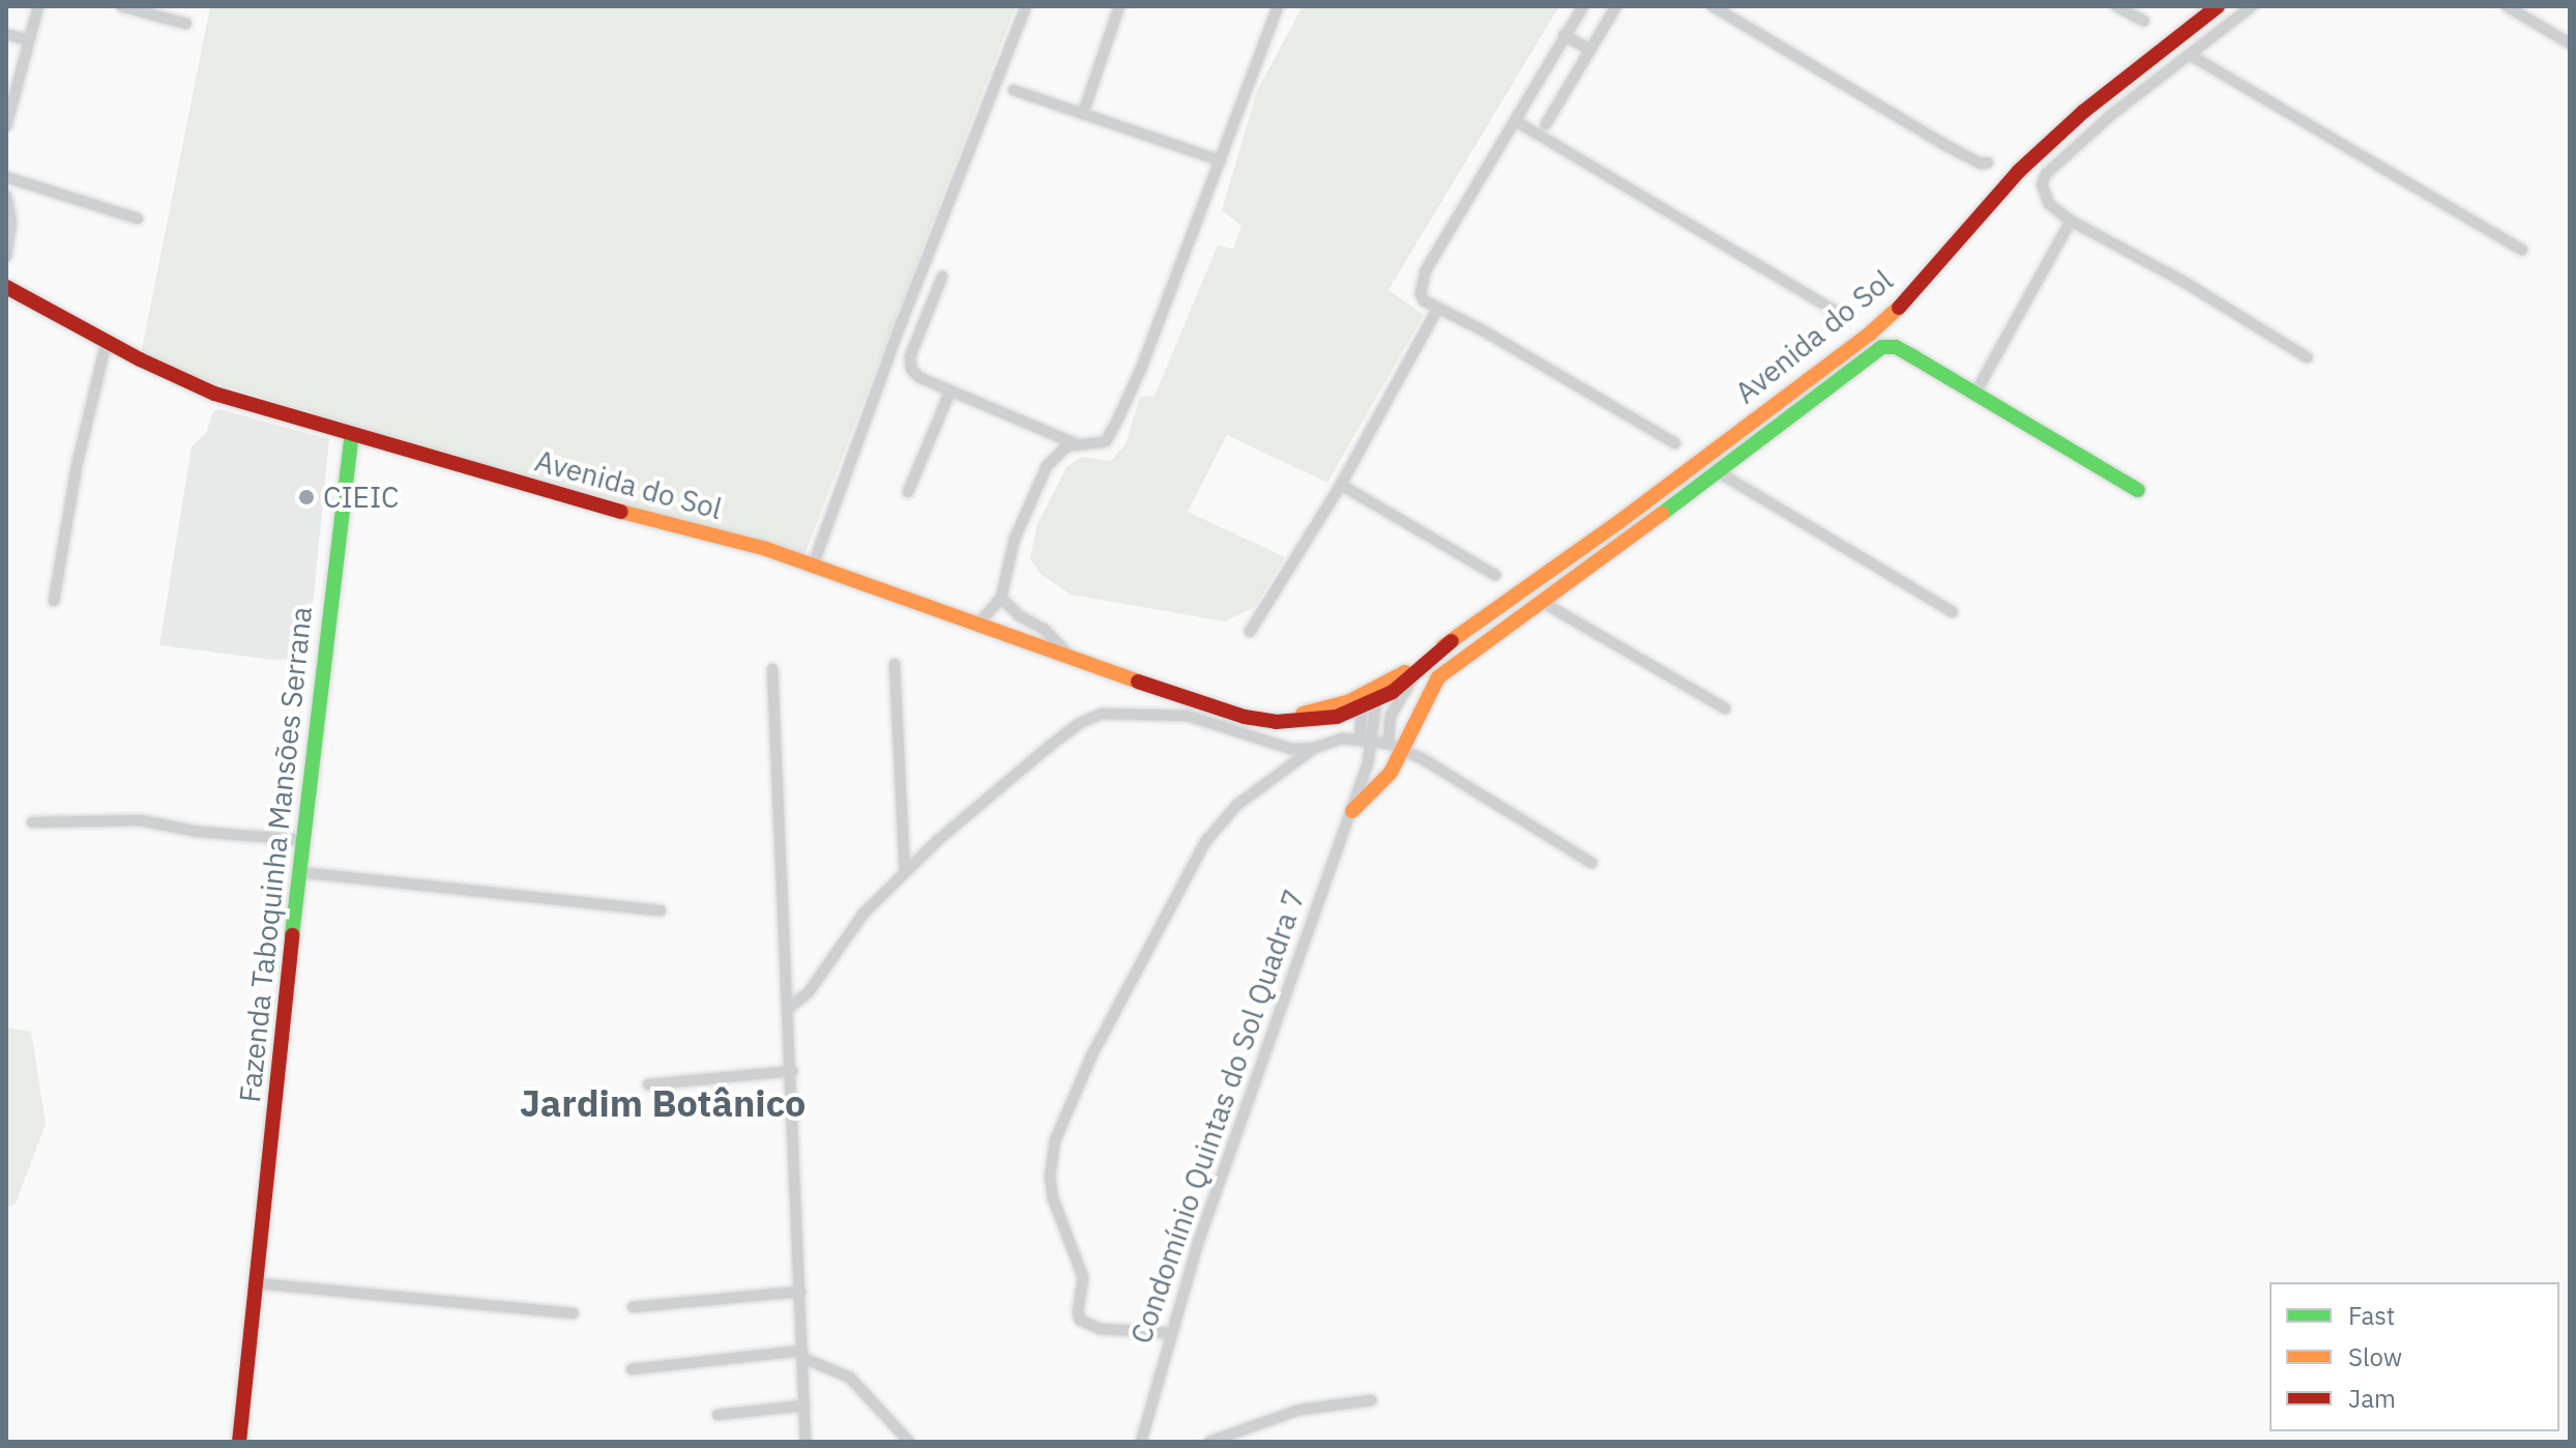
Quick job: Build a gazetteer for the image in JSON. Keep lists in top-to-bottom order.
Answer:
{
  "streets": {
    "street": ["Avenida do Sol", "Fazenda Taboquinha Mansões Serrana", "Condomínio Quintas do Sol Quadra 7"]
  },
  "crossings": [
    ["Avenida do Sol", "Fazenda Taboquinha Mansões Serrana"],
    ["Avenida do Sol", "Condomínio Quintas do Sol Quadra 7"]
  ],
  "districts": ["Jardim Botânico"],
  "places": ["CIEIC"],
  "legend": ["Fast", "Slow", "Jam"]
}
